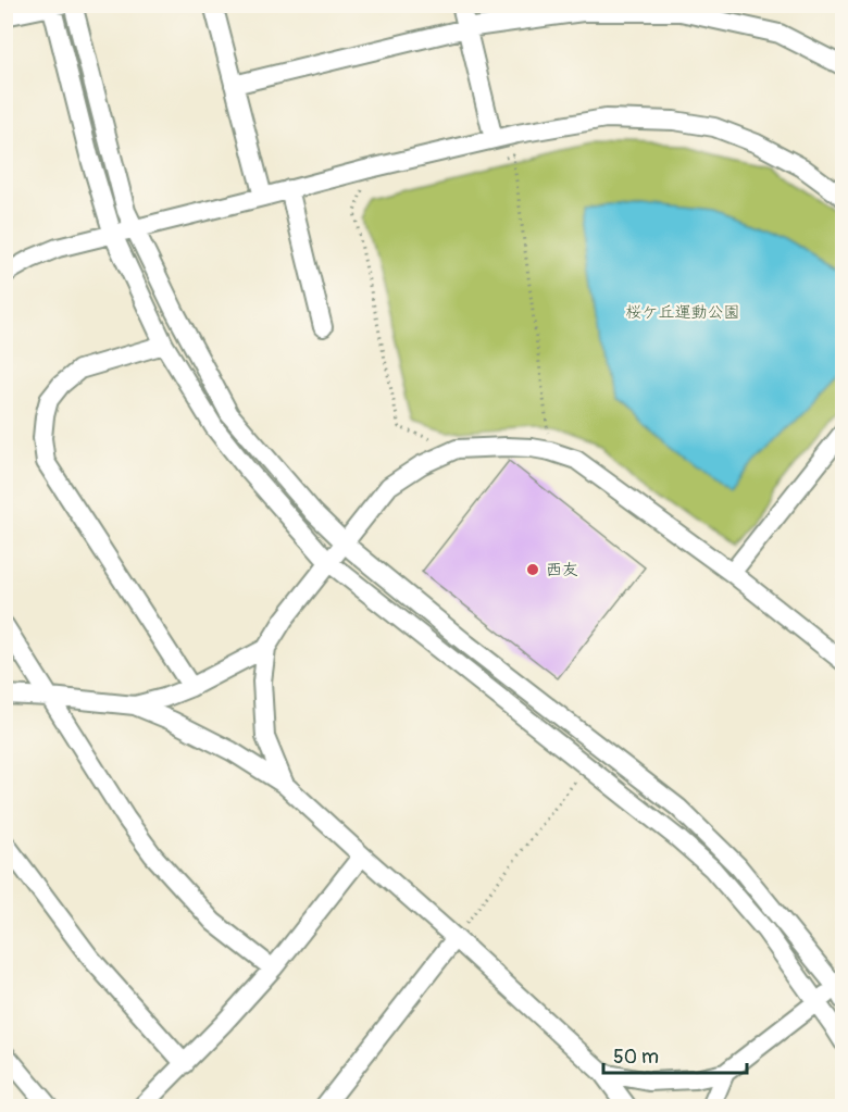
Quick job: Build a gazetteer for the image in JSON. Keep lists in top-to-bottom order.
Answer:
{
  "parks": ["桜ケ丘運動公園"],
  "places": ["西友"],
  "scale_bar": "50 m"
}
